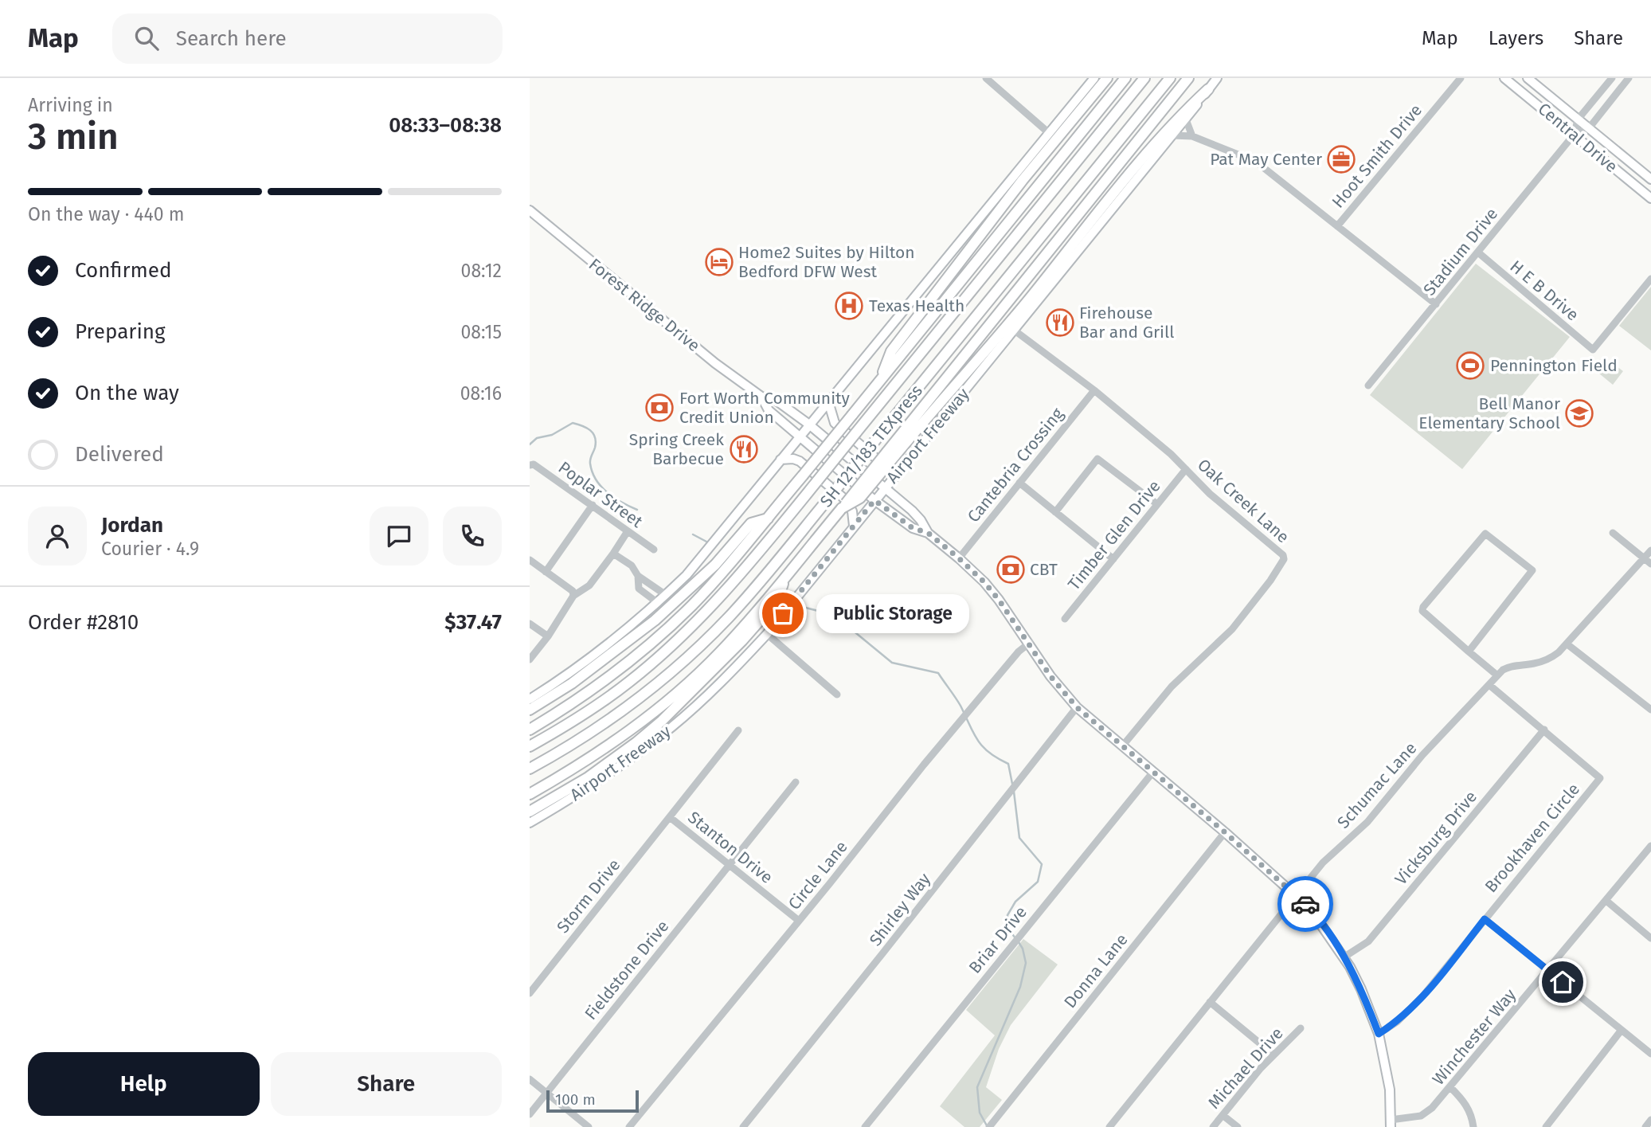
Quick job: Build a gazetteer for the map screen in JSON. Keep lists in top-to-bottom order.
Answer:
{
  "streets": {
    "highway": ["Airport Freeway", "SH 121/183 TEXpress"],
    "main road": ["Central Drive", "Forest Ridge Drive"],
    "street": [
      "Hoot Smith Drive",
      "Stadium Drive",
      "H E B Drive",
      "Cantebria Crossing",
      "Poplar Street",
      "Oak Creek Lane",
      "Timber Glen Drive",
      "Schumac Lane",
      "Vicksburg Drive",
      "Brookhaven Circle",
      "Stanton Drive",
      "Circle Lane",
      "Storm Drive",
      "Shirley Way",
      "Briar Drive",
      "Fieldstone Drive",
      "Donna Lane",
      "Winchester Way",
      "Michael Drive"
    ]
  },
  "crossings": [
    ["Central Drive", "Stadium Drive"],
    ["Stadium Drive", "H E B Drive"],
    ["Forest Ridge Drive", "Airport Freeway"],
    ["Forest Ridge Drive", "Cantebria Crossing"],
    ["Forest Ridge Drive", "Oak Creek Lane"],
    ["Forest Ridge Drive", "Schumac Lane"],
    ["Forest Ridge Drive", "Vicksburg Drive"],
    ["Forest Ridge Drive", "Brookhaven Circle"],
    ["Forest Ridge Drive", "Circle Lane"],
    ["Forest Ridge Drive", "Shirley Way"],
    ["Forest Ridge Drive", "Briar Drive"],
    ["Forest Ridge Drive", "Donna Lane"],
    ["Forest Ridge Drive", "Winchester Way"],
    ["Airport Freeway", "Oak Creek Lane"],
    ["Cantebria Crossing", "Oak Creek Lane"],
    ["Oak Creek Lane", "Timber Glen Drive"],
    ["Vicksburg Drive", "Brookhaven Circle"],
    ["Stanton Drive", "Circle Lane"],
    ["Stanton Drive", "Storm Drive"],
    ["Stanton Drive", "Fieldstone Drive"]
  ],
  "places": {
    "office": ["Pat May Center"],
    "hotel": ["Home2 Suites by Hilton Bedford DFW West"],
    "hospital": ["Texas Health"],
    "restaurant": ["Firehouse Bar and Grill", "Spring Creek Barbecue"],
    "sports": ["Pennington Field"],
    "bank": ["Fort Worth Community Credit Union", "CBT"],
    "school or university": ["Bell Manor Elementary School"],
    "other": ["Public Storage"]
  },
  "scale_bar": "100 m",
  "page": {
    "header": "Map",
    "search": "Search here",
    "nav": ["Map", "Layers", "Share"],
    "heading": ["3 min", "Arriving in", "08:33–08:38"],
    "panel": [
      "Jordan",
      "Courier · 4.9",
      "Order #2810",
      "$37.47"
    ],
    "bar": "On the way · 440 m",
    "list": [
      ["Confirmed", "08:12"],
      ["Preparing", "08:15"],
      ["On the way", "08:16"],
      "Delivered"
    ],
    "bubble": "Public Storage",
    "buttons": ["Help", "Share"],
    "scale": "100 m"
  }
}
